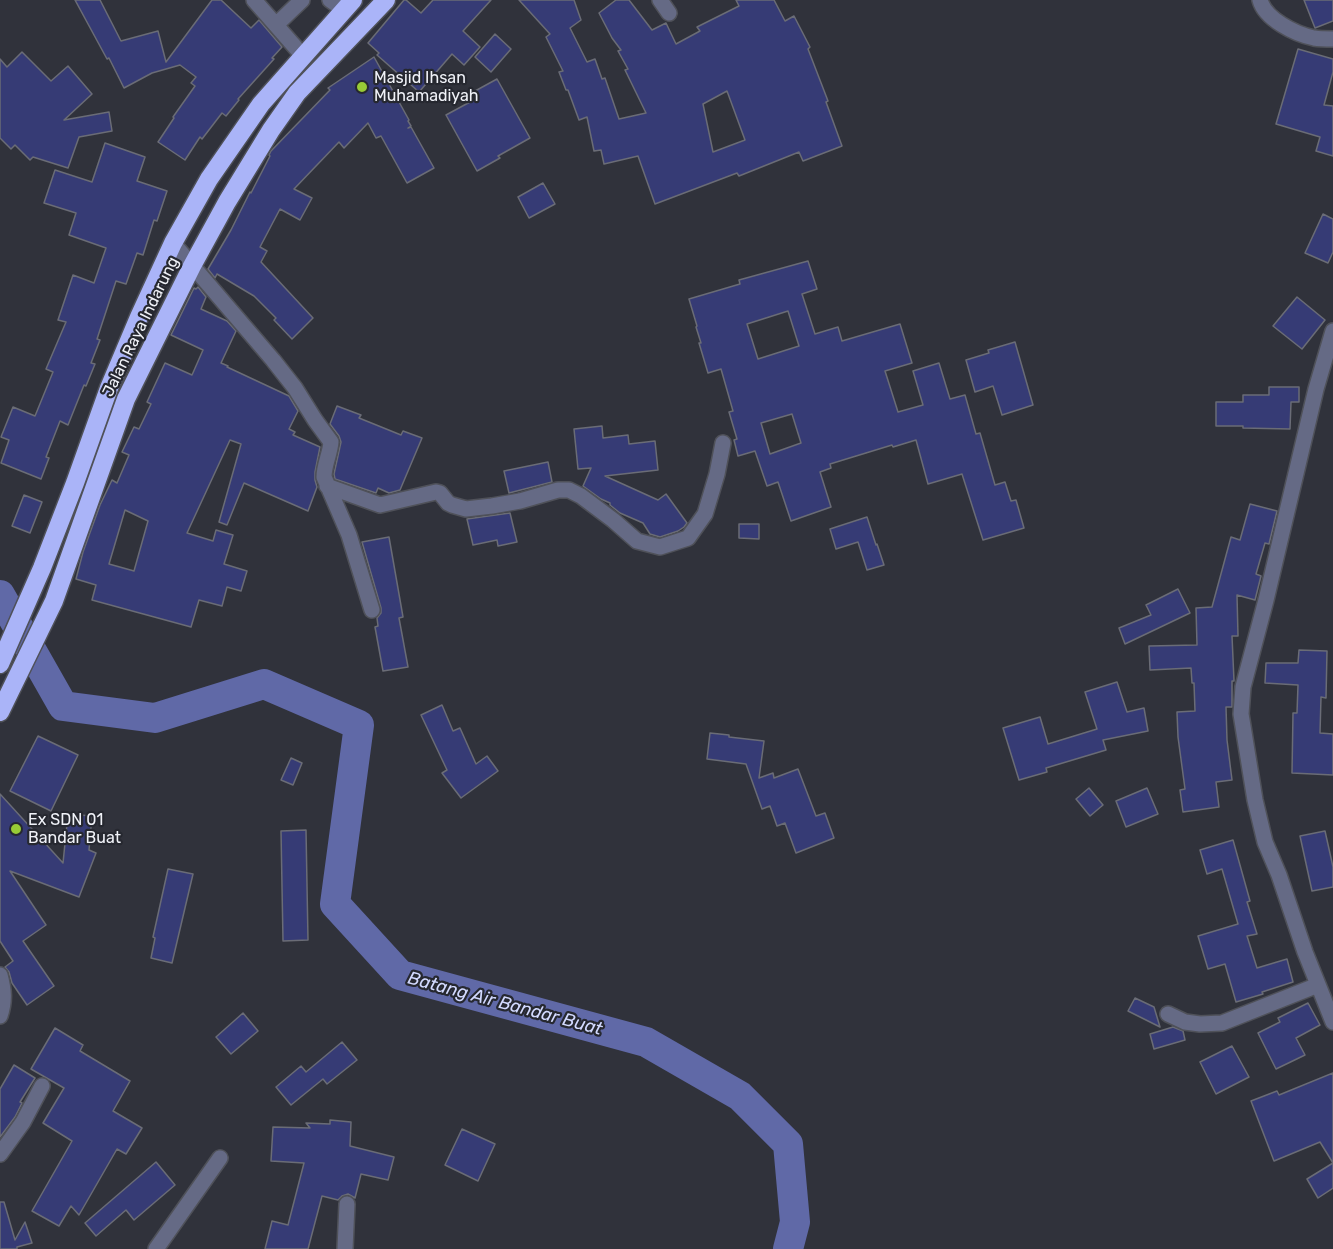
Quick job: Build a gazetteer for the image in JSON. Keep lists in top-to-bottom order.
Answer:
{
  "streets": {
    "highway": ["Jalan Raya Indarung"]
  },
  "water": ["Batang Air Bandar Buat"],
  "places": ["Masjid Ihsan Muhamadiyah", "Ex SDN 01 Bandar Buat"]
}
